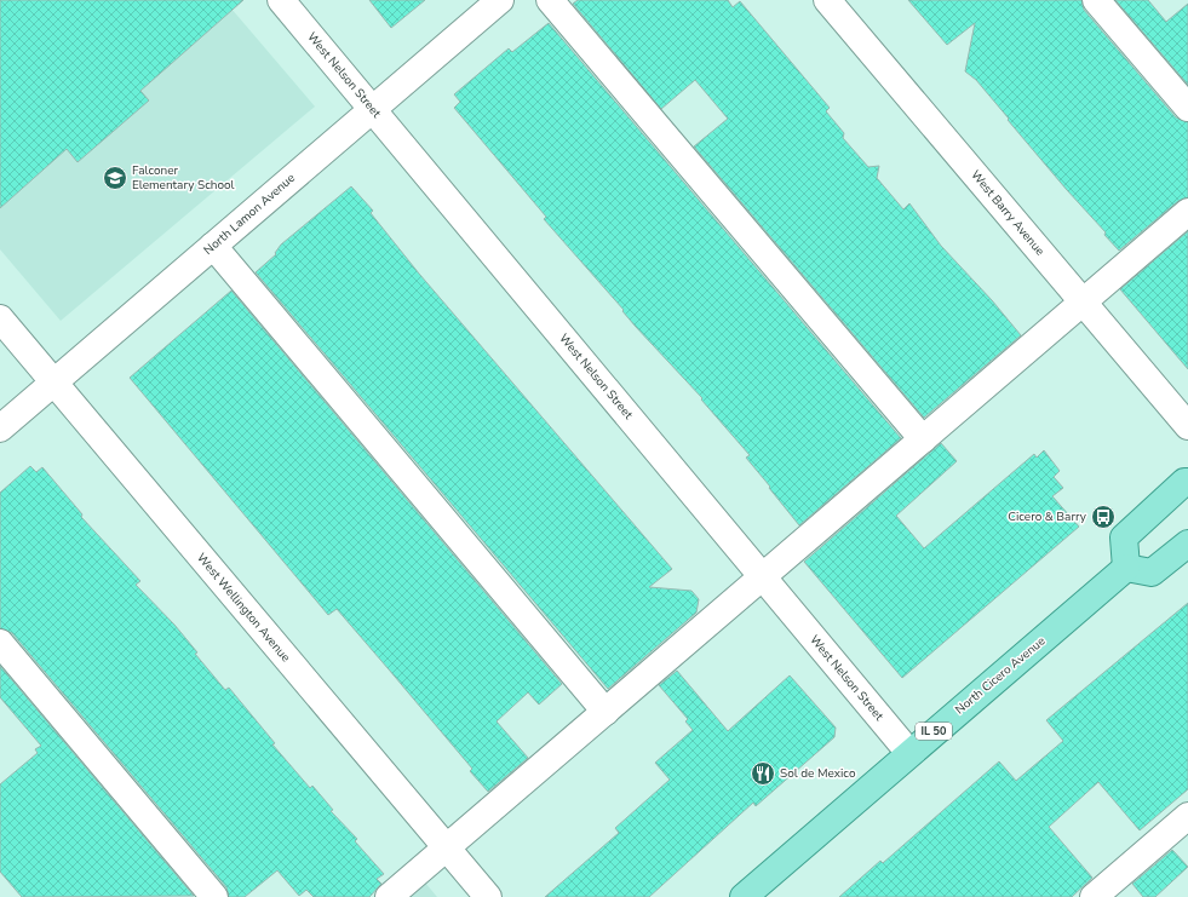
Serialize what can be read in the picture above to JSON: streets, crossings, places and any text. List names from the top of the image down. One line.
{"streets":{"main road":["North Cicero Avenue","IL 50"],"street":["West Nelson Street","West Barry Avenue","North Lamon Avenue","West Wellington Avenue"]},"crossings":[["West Nelson Street","North Lamon Avenue"],["West Nelson Street","North Cicero Avenue"],["North Lamon Avenue","West Wellington Avenue"]],"places":{"school or university":["Falconer Elementary School"],"bus stop":["Cicero & Barry"],"restaurant":["Sol de Mexico"]}}
